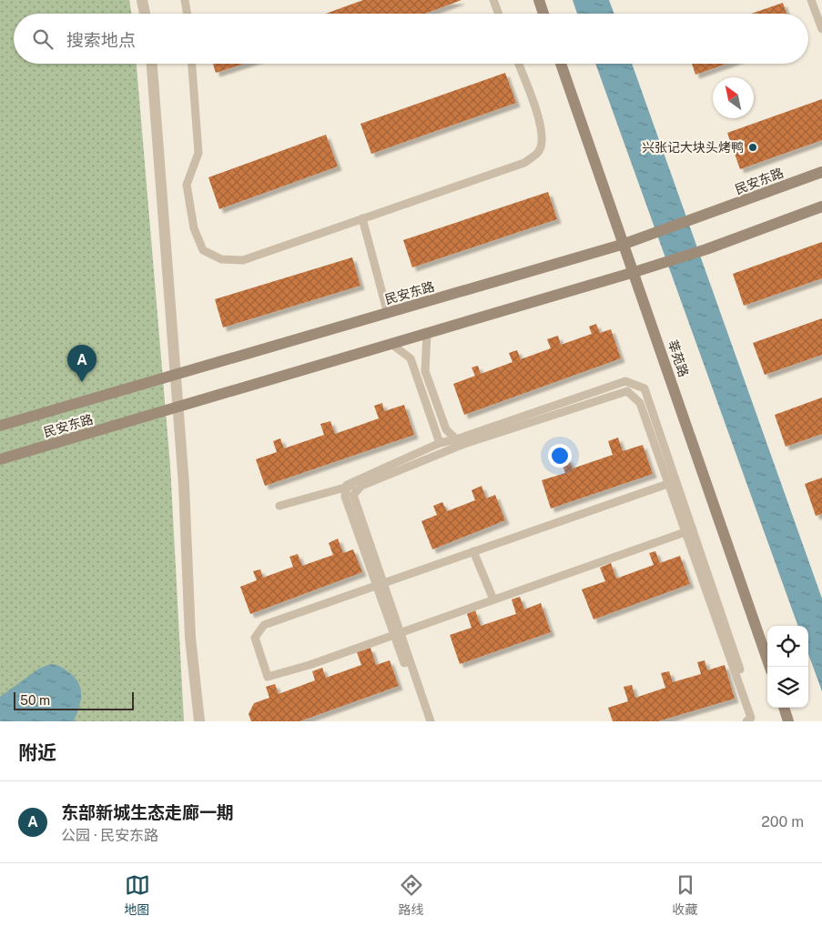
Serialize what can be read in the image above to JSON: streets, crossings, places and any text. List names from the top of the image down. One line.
{"streets":{"main road":["民安东路","莘苑路"]},"crossings":[["民安东路","莘苑路"]],"places":["兴张记大块头烤鸭"],"scale_bar":"50 m","north":"top left","page":{"search":"搜索地点","pins":"A","scale":"50 m","heading":"附近","list":[{"mark":"A","name":"东部新城生态走廊一期","note":"公园 · 民安东路","value":"200 m"}],"nav":["地图","路线","收藏"]}}
